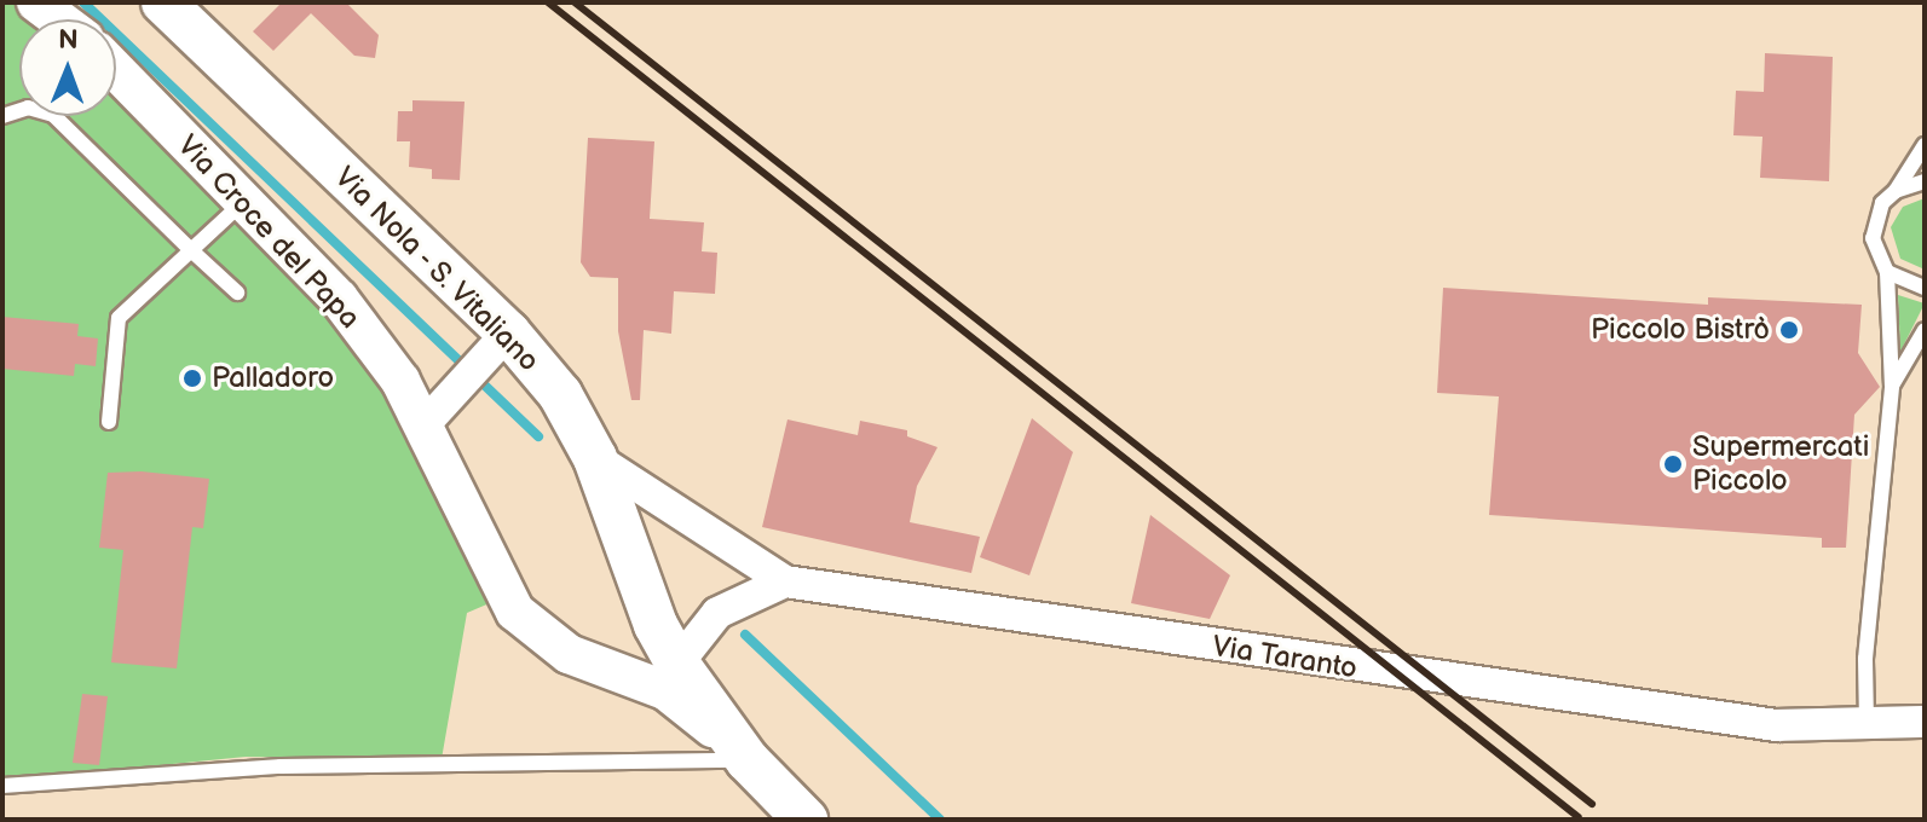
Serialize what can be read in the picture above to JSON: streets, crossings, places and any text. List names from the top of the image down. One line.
{"streets":{"main road":["Via Nola - S. Vitaliano"],"street":["Via Croce del Papa","Via Taranto"]},"crossings":[["Via Croce del Papa","Via Nola - S. Vitaliano"]],"places":["Piccolo Bistrò","Palladoro","Supermercati Piccolo"],"north":"top"}
